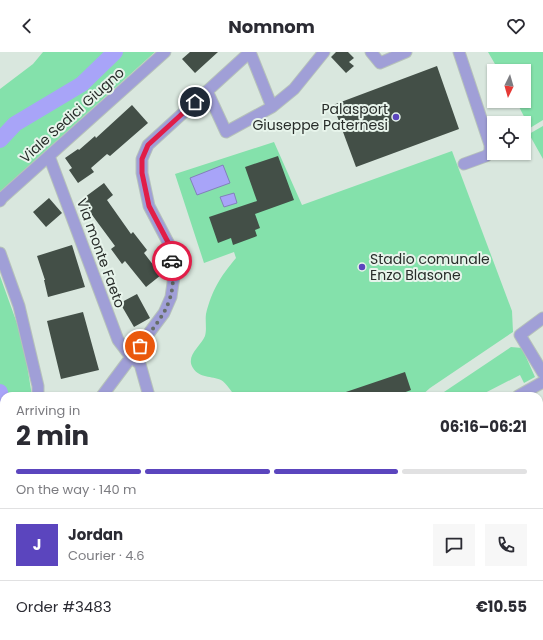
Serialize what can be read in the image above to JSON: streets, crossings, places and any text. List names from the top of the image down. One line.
{"streets":{"street":["Viale Sedici Giugno","Via monte Faeto"]},"crossings":[["Viale Sedici Giugno","Via monte Faeto"]],"places":["Palasport Giuseppe Paternesi","Stadio comunale Enzo Blasone"],"north":"bottom","page":{"header":"Nomnom","heading":["2 min","Arriving in","06:16–06:21"],"panel":["Jordan","Courier · 4.6","Order #3483","€10.55"],"bar":"On the way · 140 m","round":"J"}}
